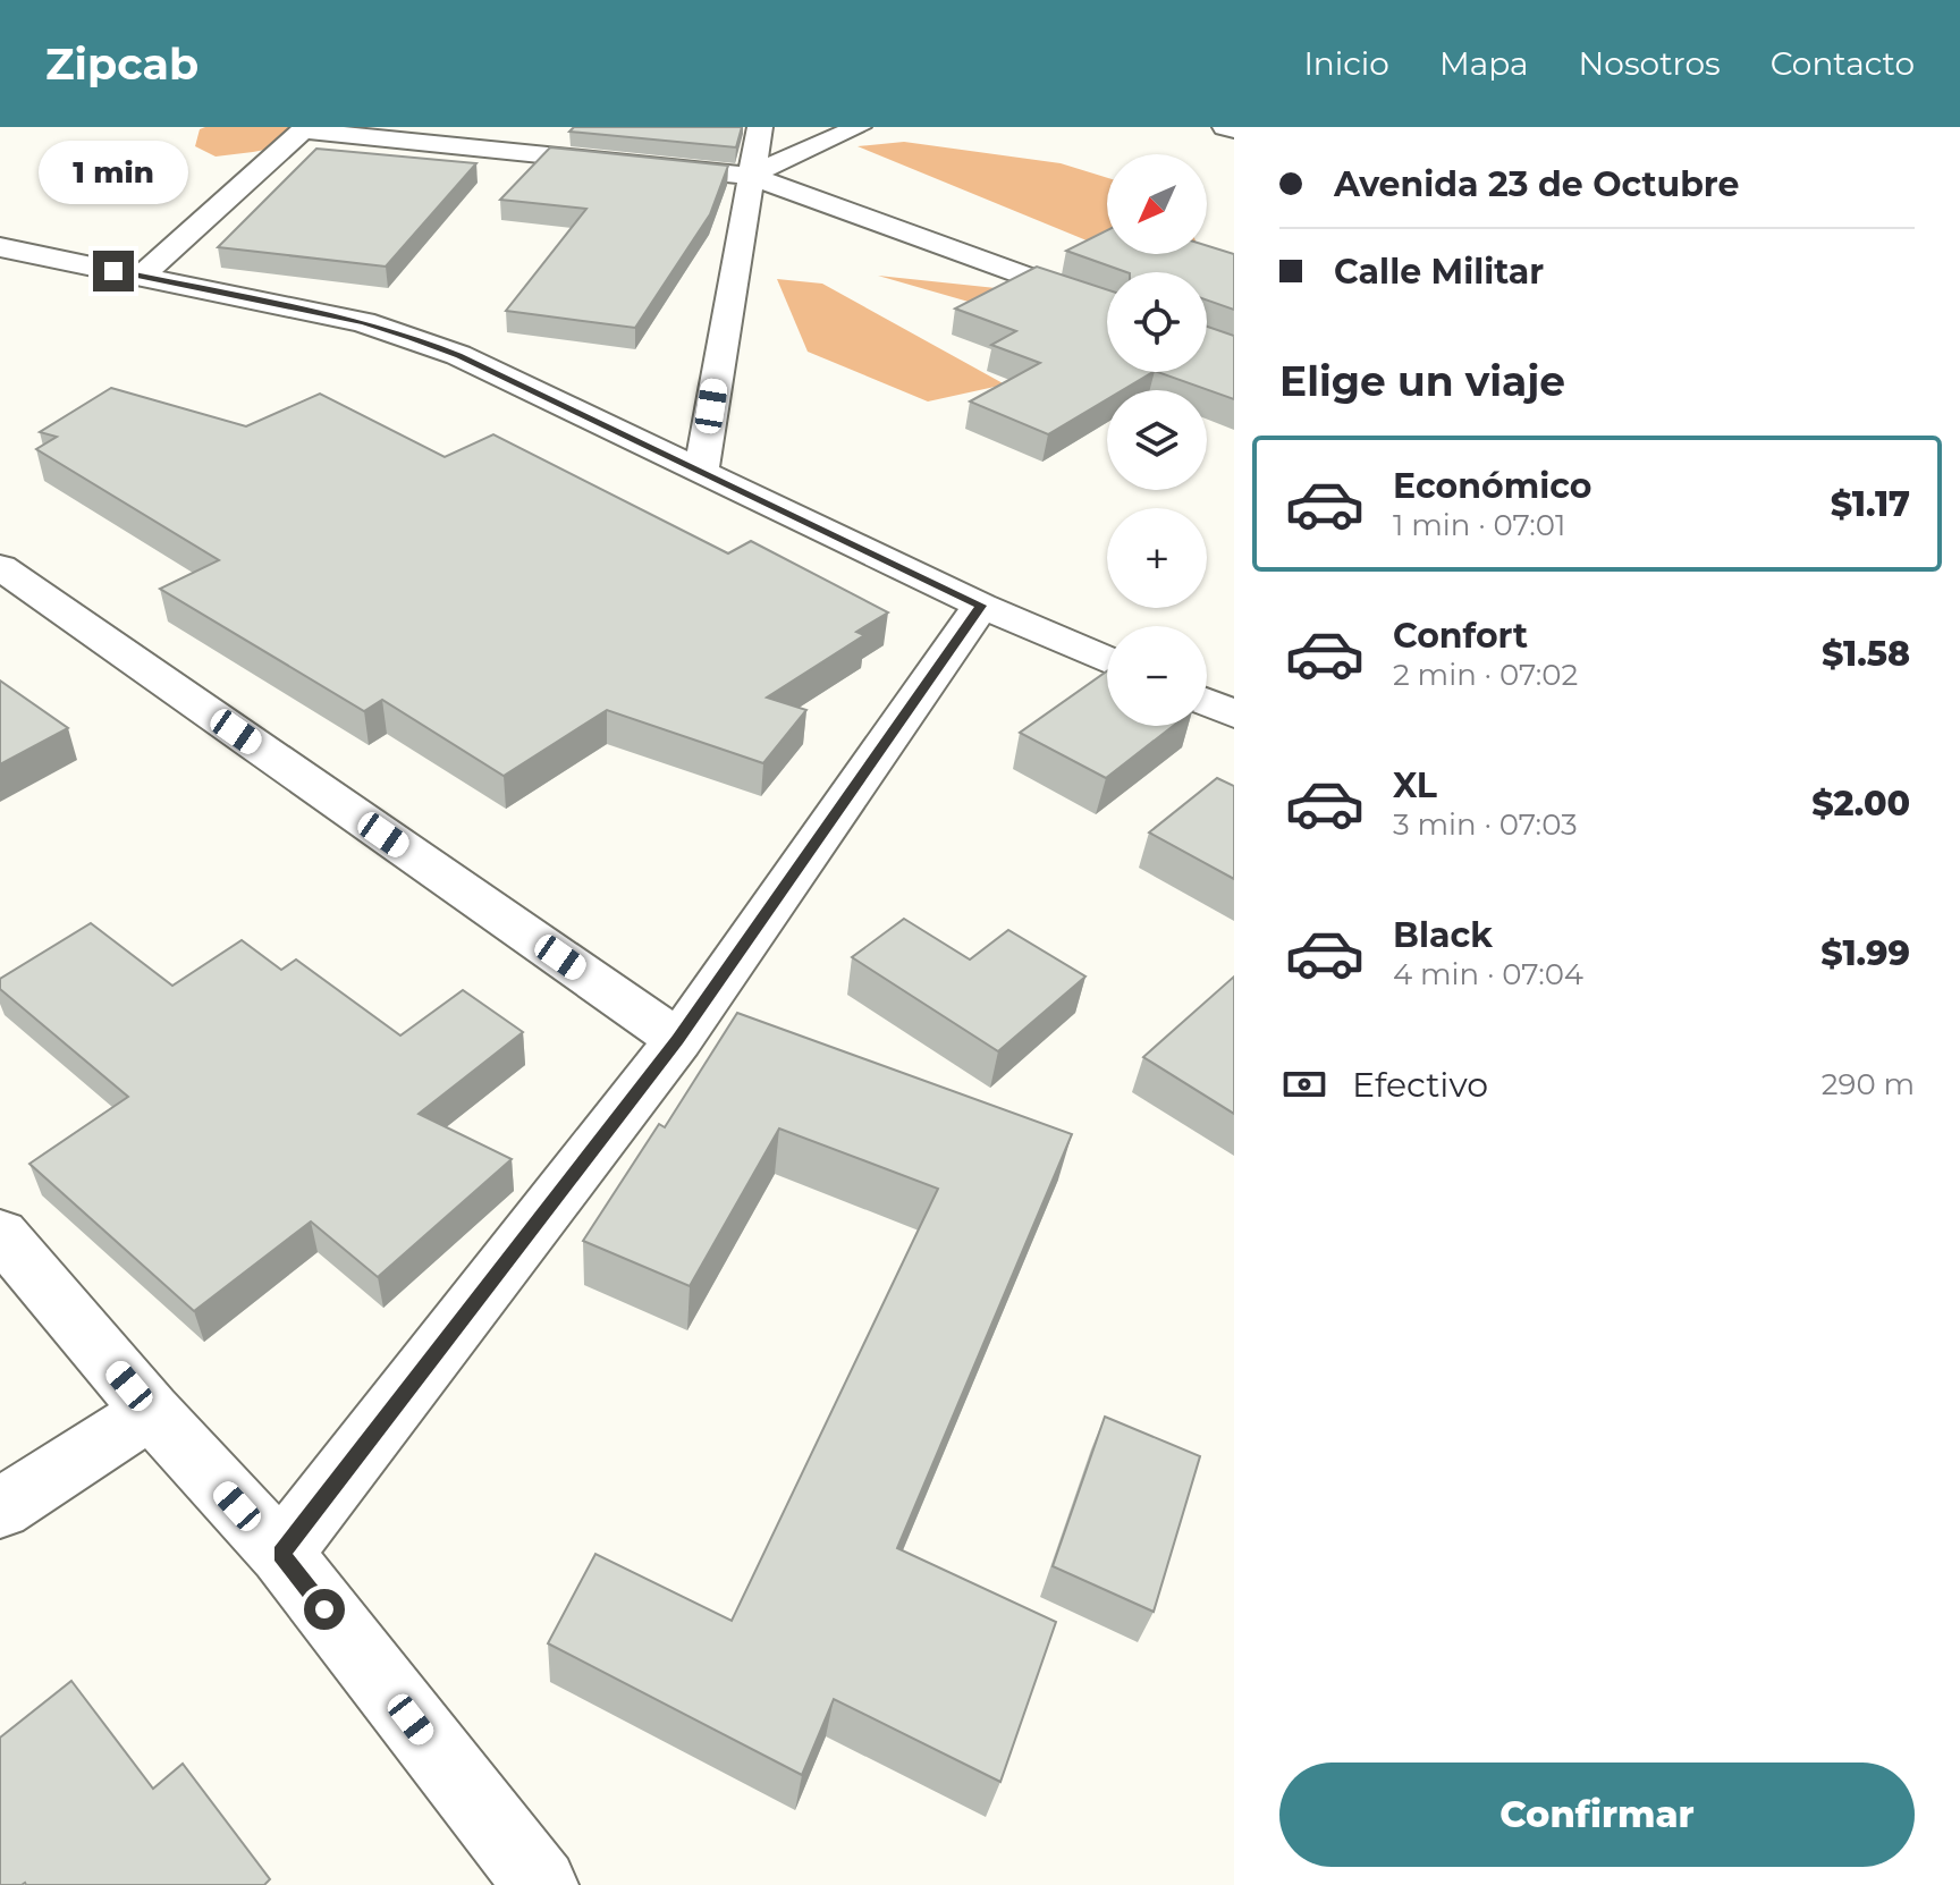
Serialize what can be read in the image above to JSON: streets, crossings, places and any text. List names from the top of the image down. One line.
{"north":"bottom left","page":{"header":"Zipcab","nav":["Inicio","Mapa","Nosotros","Contacto"],"banner":["Avenida 23 de Octubre","Calle Militar"],"bubble":"1 min","map_buttons":["+","−"],"heading":"Elige un viaje","list":[{"name":"Económico","note":"1 min · 07:01","value":"$1.17"},{"name":"Confort","note":"2 min · 07:02","value":"$1.58"},{"name":"XL","note":"3 min · 07:03","value":"$2.00"},{"name":"Black","note":"4 min · 07:04","value":"$1.99"}],"pay":["Efectivo","290 m"],"buttons":"Confirmar"}}
